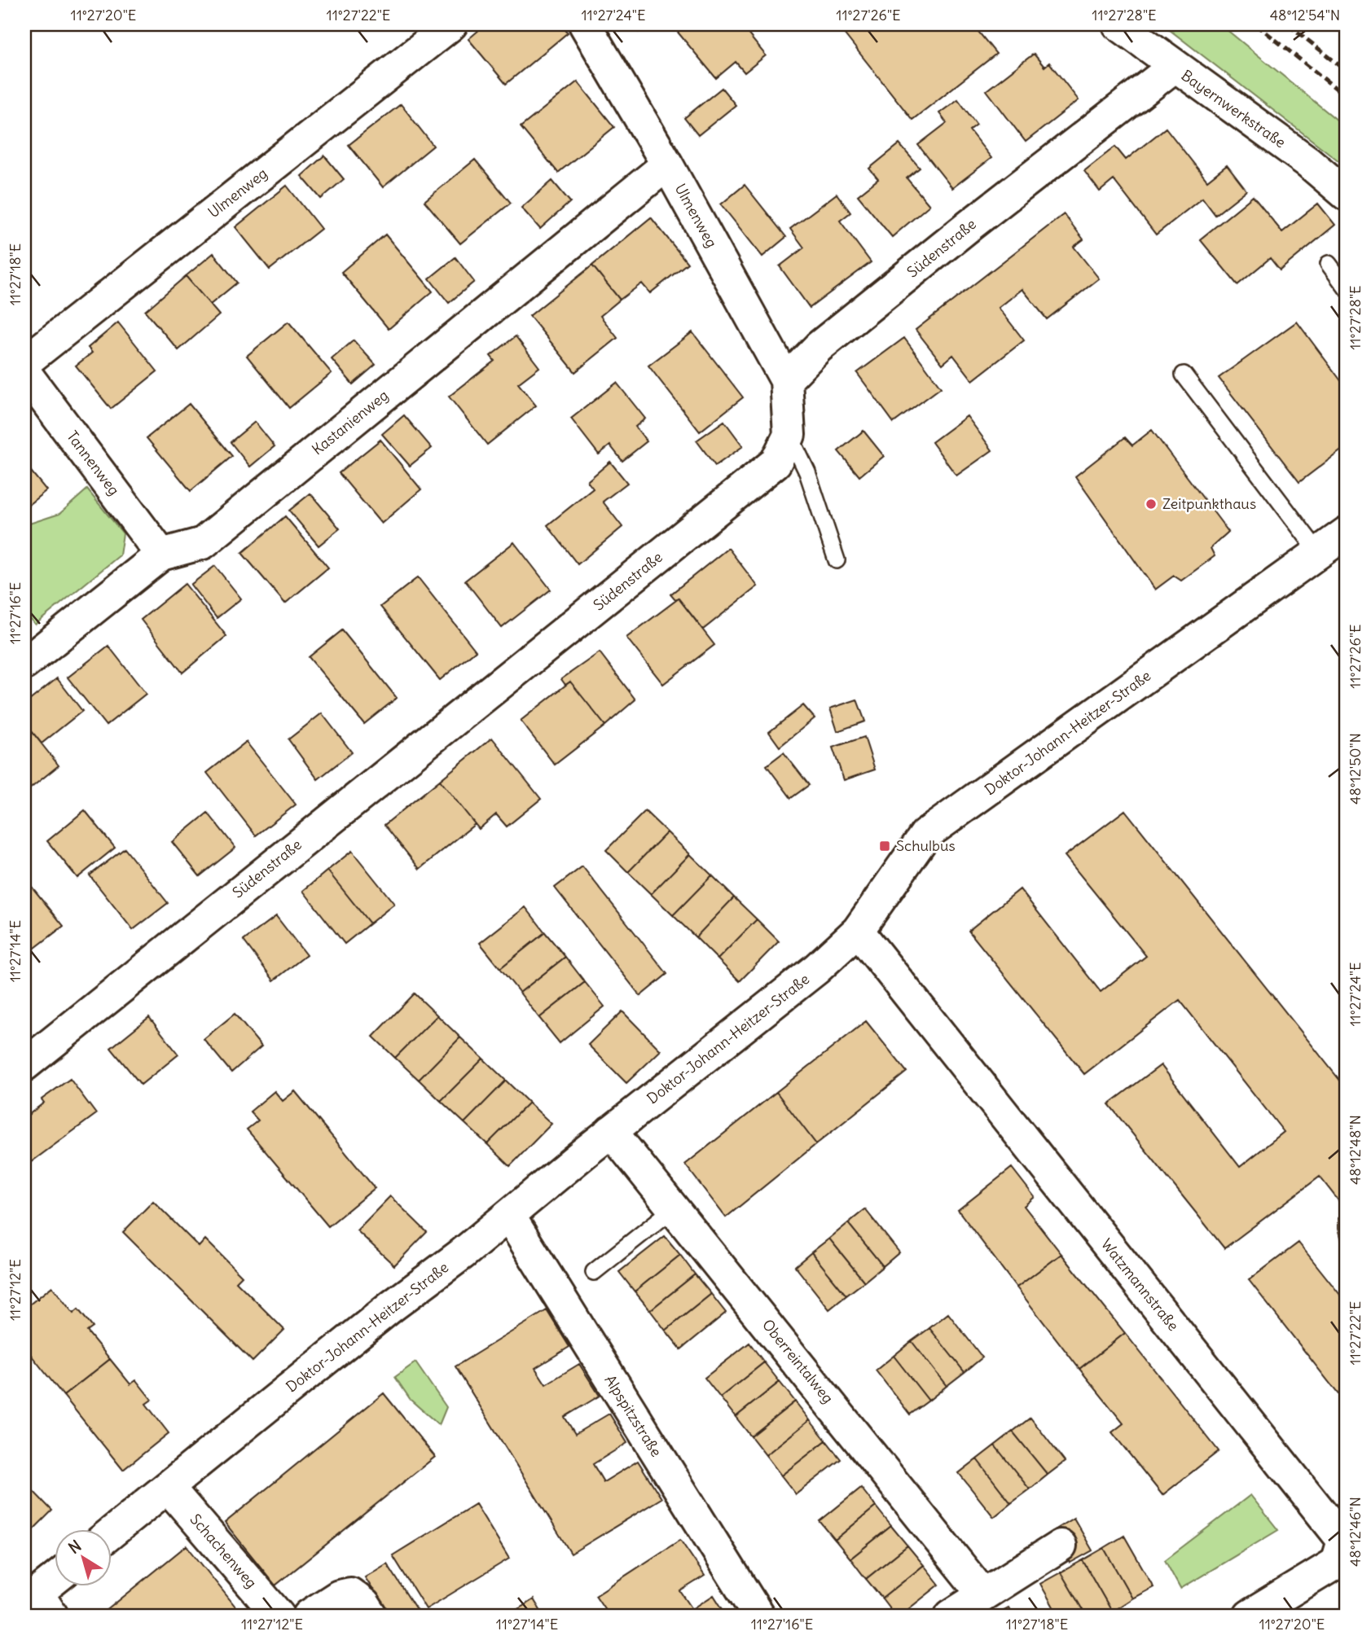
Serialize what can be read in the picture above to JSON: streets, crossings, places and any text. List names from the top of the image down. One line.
{"streets":{"street":["Bayernwerkstraße","Ulmenweg","Südenstraße","Kastanienweg","Tannenweg","Doktor-Johann-Heitzer-Straße","Watzmannstraße","Oberreintalweg","Alpspitzstraße","Schachenweg"]},"crossings":[["Bayernwerkstraße","Südenstraße"],["Ulmenweg","Südenstraße"],["Ulmenweg","Kastanienweg"],["Kastanienweg","Tannenweg"],["Doktor-Johann-Heitzer-Straße","Watzmannstraße"],["Doktor-Johann-Heitzer-Straße","Oberreintalweg"],["Doktor-Johann-Heitzer-Straße","Alpspitzstraße"],["Doktor-Johann-Heitzer-Straße","Schachenweg"]],"places":{"other":["Zeitpunkthaus"],"transit":["Schulbus"]},"north":"top left","coordinates":["11°27'20\"E","11°27'22\"E","11°27'24\"E","11°27'26\"E","11°27'28\"E","48°12'54\"N","11°27'18\"E","11°27'16\"E","48°12'50\"N","11°27'14\"E","48°12'48\"N","11°27'12\"E","48°12'46\"N"]}
